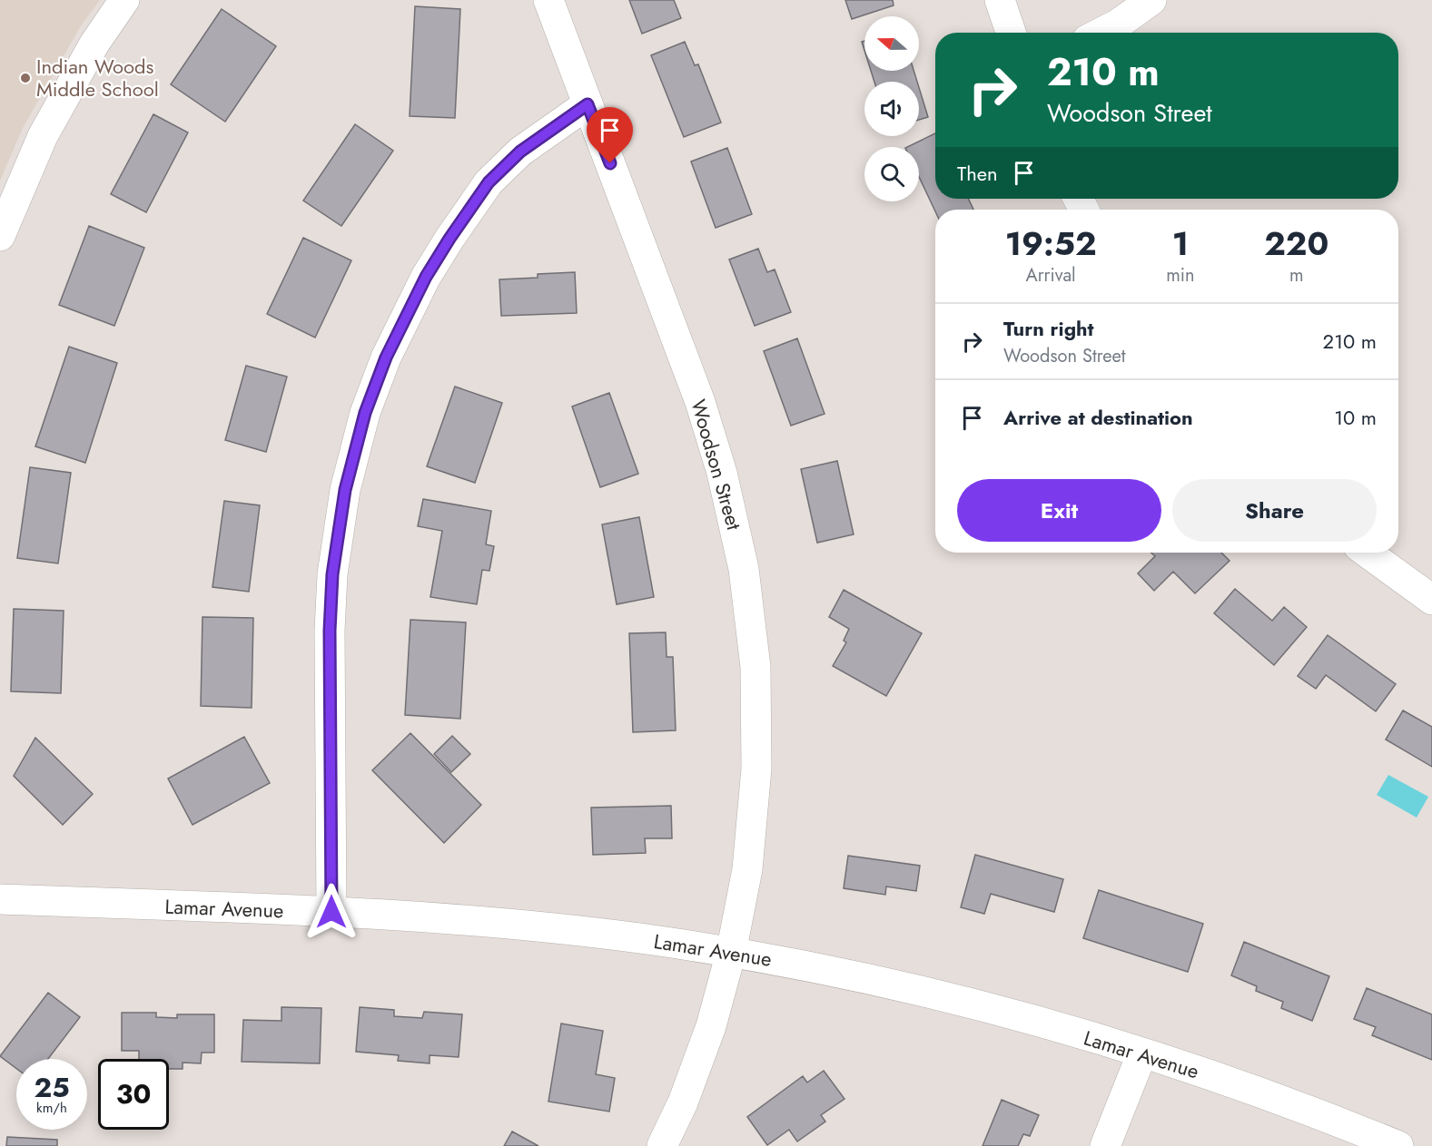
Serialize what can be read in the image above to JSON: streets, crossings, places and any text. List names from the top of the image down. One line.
{"streets":{"street":["Woodson Street","Lamar Avenue"]},"crossings":[["Woodson Street","Lamar Avenue"]],"places":["Indian Woods Middle School"],"north":"left","page":{"turn":["210 m","Woodson Street"],"then":"Then","eta":["19:52","Arrival","1","min","220","m"],"list":[{"name":"Turn right","note":"Woodson Street","value":"210 m"},{"name":"Arrive at destination","value":"10 m"}],"buttons":["Exit","Share"],"speed":"25 km/h","limit":"30"}}
